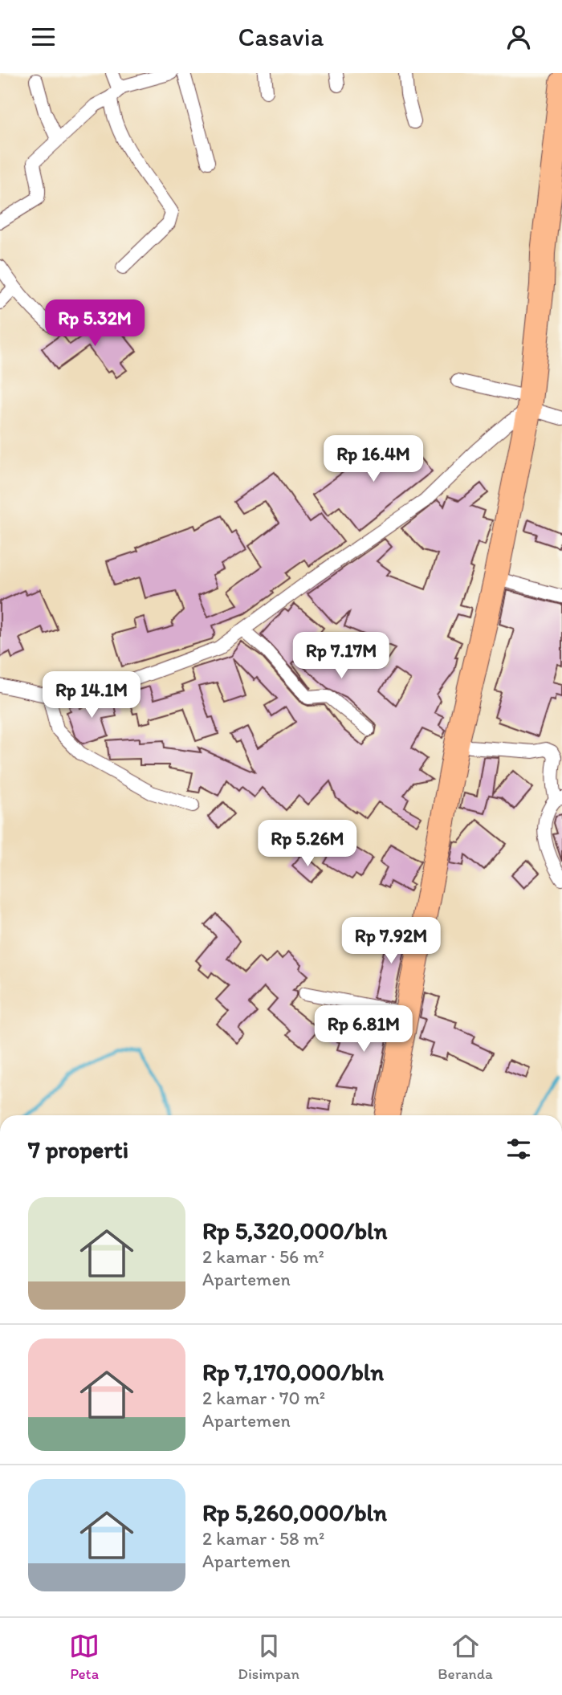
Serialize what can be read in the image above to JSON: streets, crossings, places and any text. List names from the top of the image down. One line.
{"page":{"header":"Casavia","price":["Rp 5.32M","Rp 16.4M","Rp 7.17M","Rp 14.1M","Rp 5.26M","Rp 7.92M","Rp 6.81M"],"heading":"7 properti","list":[{"name":"Rp 5,320,000/bln","note":"2 kamar · 56 m² · Apartemen"},{"name":"Rp 7,170,000/bln","note":"2 kamar · 70 m² · Apartemen"},{"name":"Rp 5,260,000/bln","note":"2 kamar · 58 m² · Apartemen"}],"tabs":["Peta","Disimpan","Beranda"]}}
